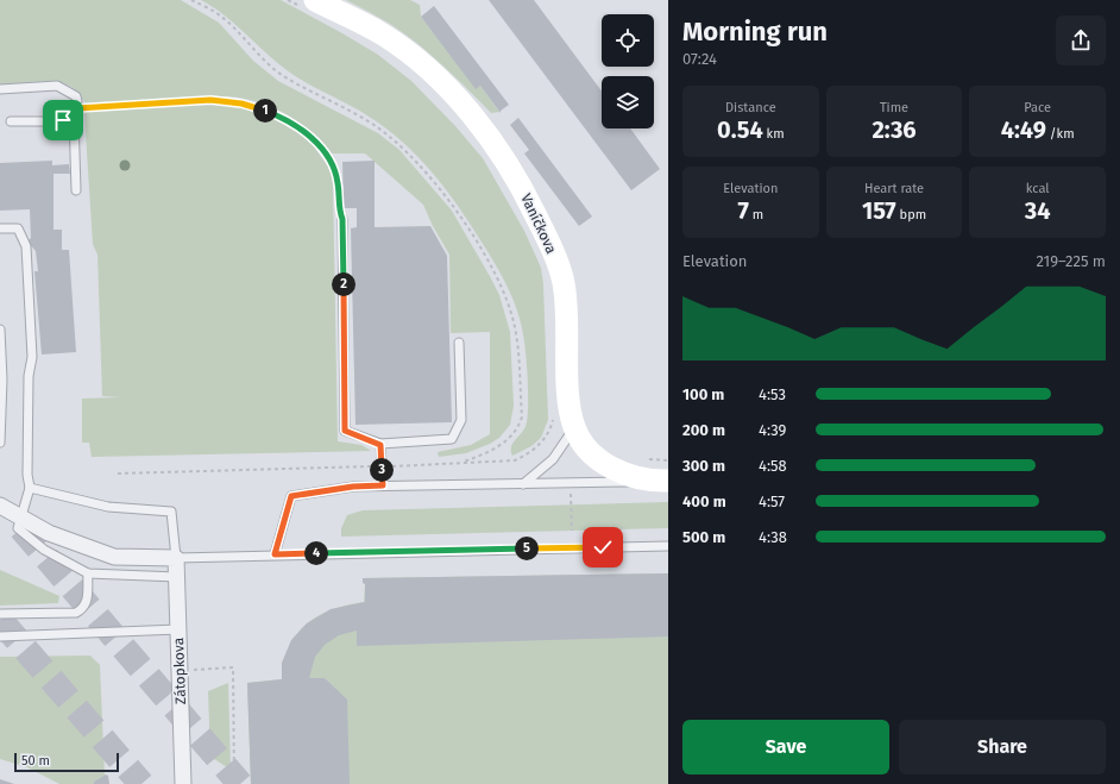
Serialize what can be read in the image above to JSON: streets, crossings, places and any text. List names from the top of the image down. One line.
{"streets":{"main road":["Vaníčkova"],"street":["Zátopkova"]},"scale_bar":"50 m","page":{"heading":["Morning run","07:24"],"stats":[["Distance","0.54 km"],["Time","2:36"],["Pace","4:49 /km"],["Elevation","7 m"],["Heart rate","157 bpm"],["kcal","34"]],"pins":["1","2","3","5","4"],"chart":["Elevation","219–225 m"],"list":[{"name":"100 m","note":"4:53"},{"name":"200 m","note":"4:39"},{"name":"300 m","note":"4:58"},{"name":"400 m","note":"4:57"},{"name":"500 m","note":"4:38"}],"buttons":["Save","Share"],"scale":"50 m"}}
